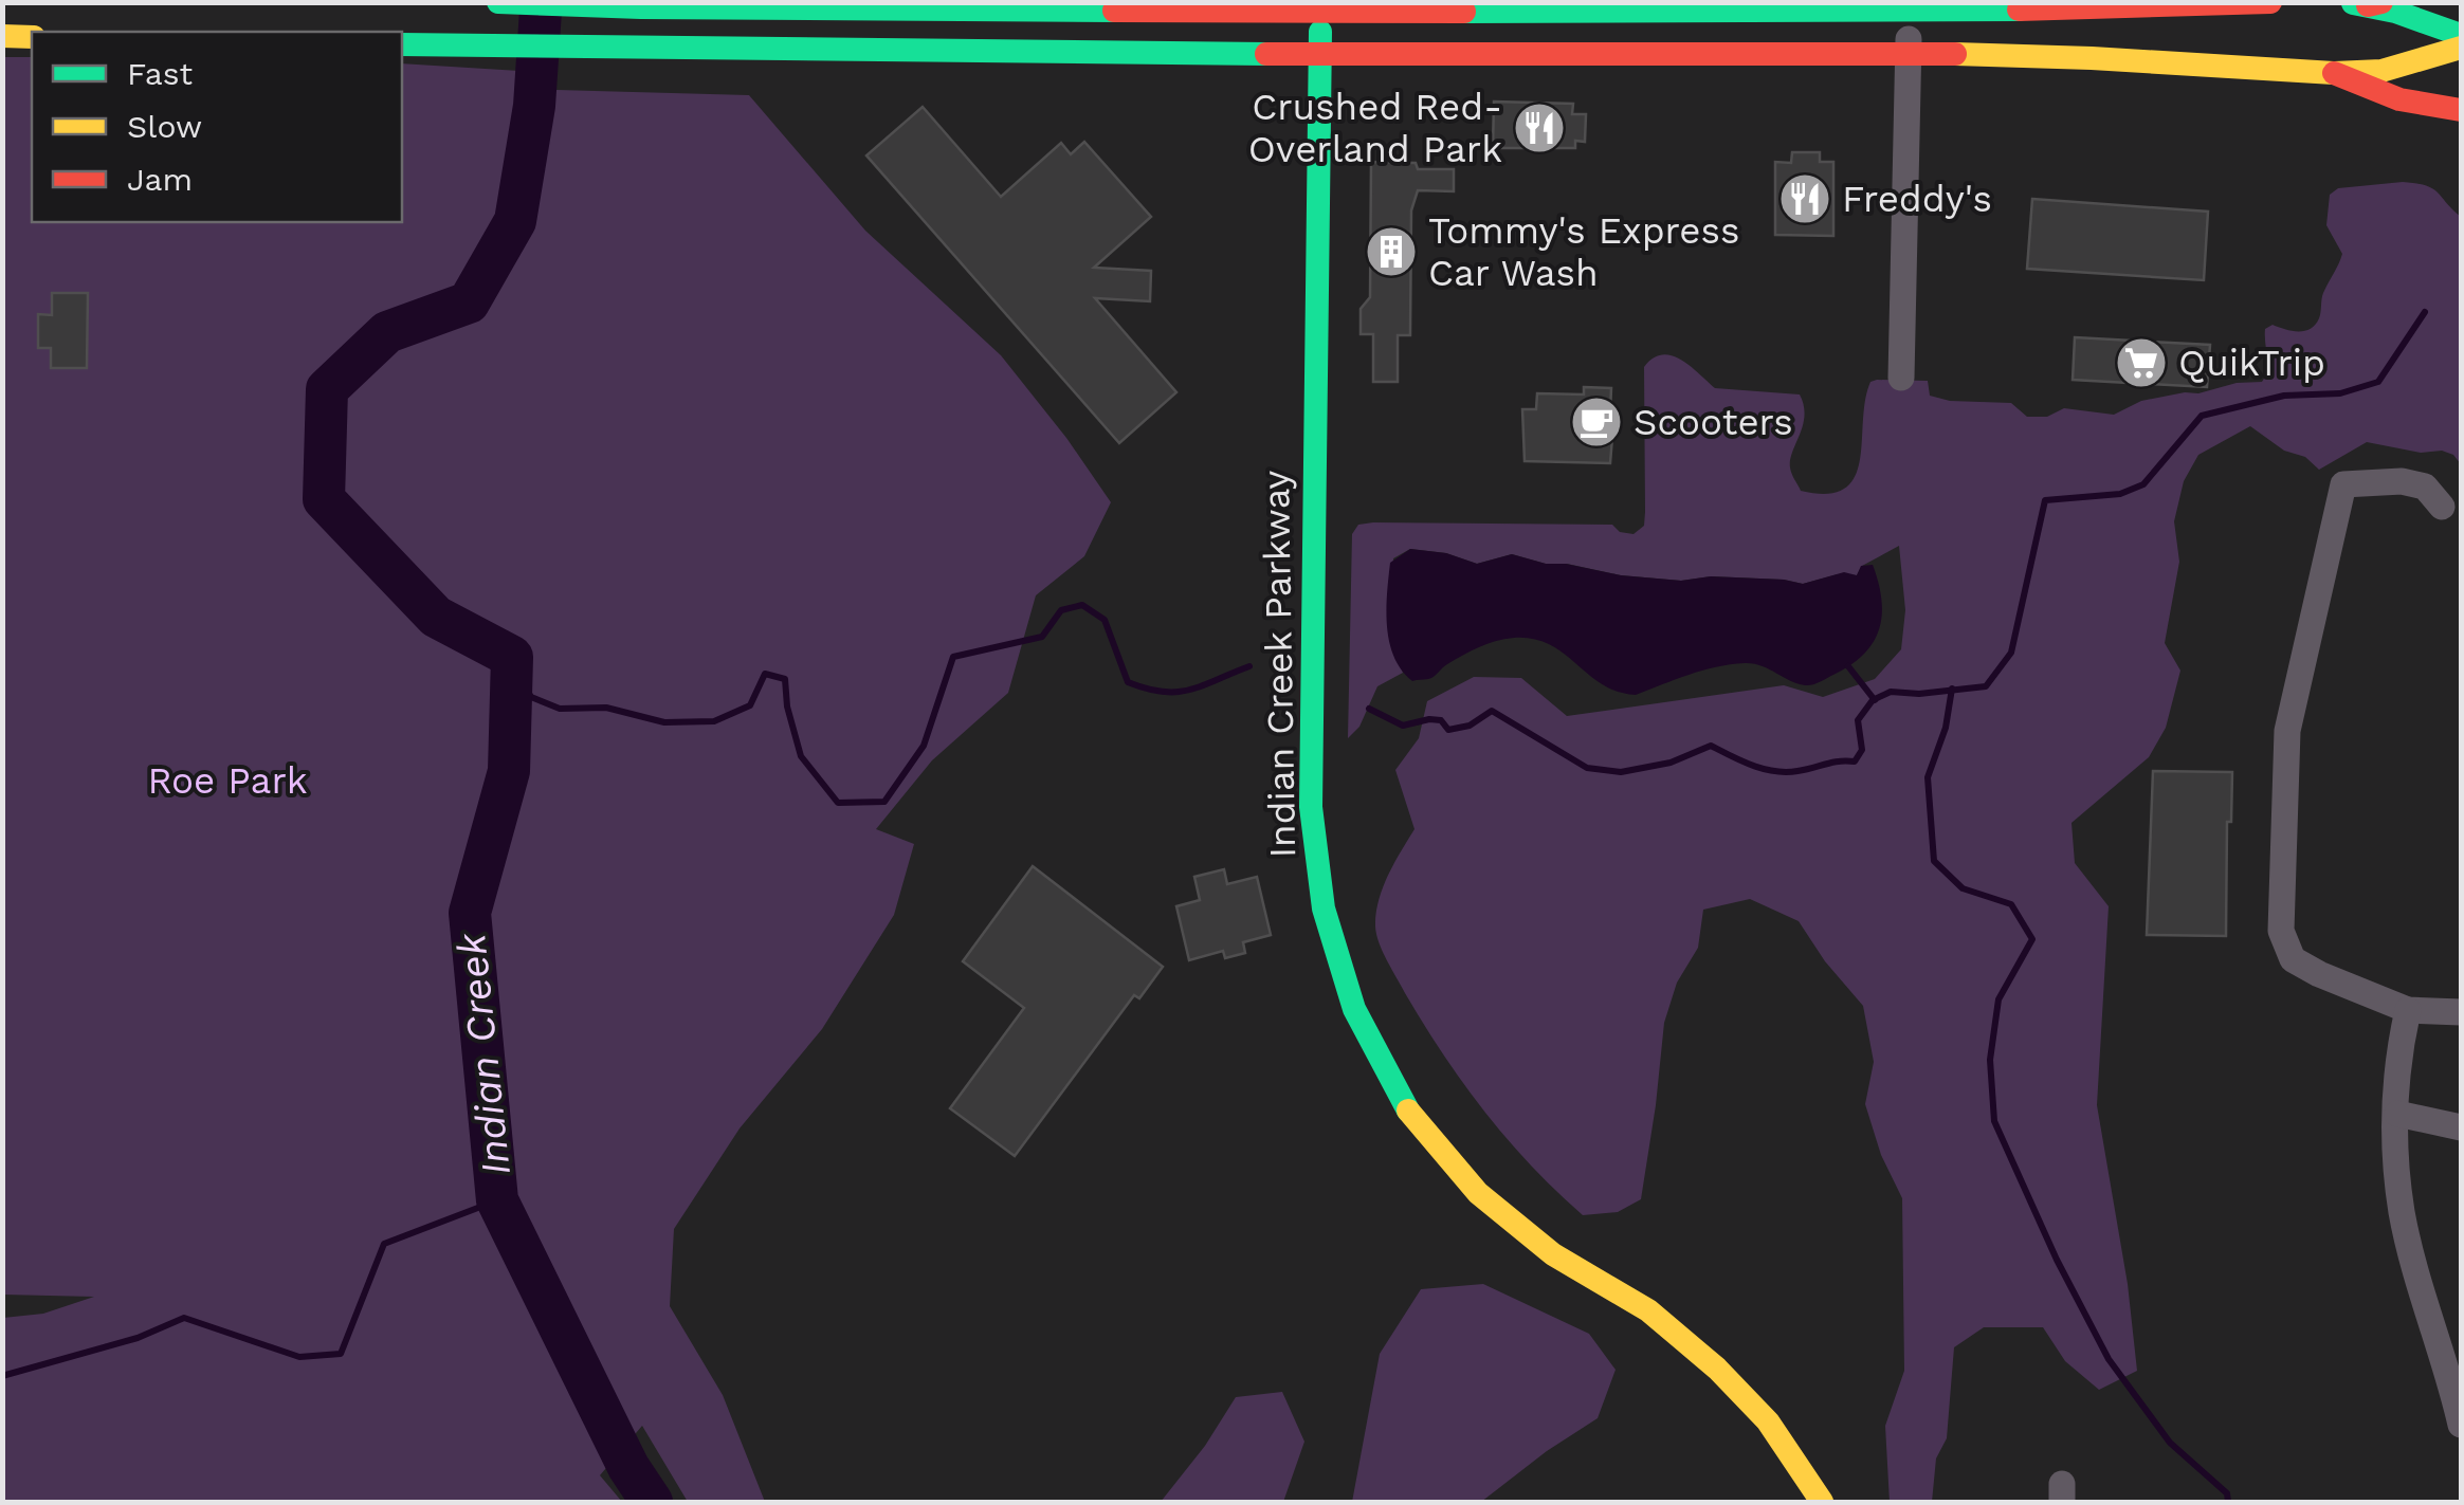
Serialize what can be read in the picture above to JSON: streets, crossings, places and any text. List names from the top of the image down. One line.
{"streets":{"main road":["Indian Creek Parkway"]},"water":["Indian Creek"],"parks":["Roe Park"],"places":{"restaurant":["Crushed Red- Overland Park","Freddy's"],"building":["Tommy's Express Car Wash"],"supermarket":["QuikTrip"],"cafe":["Scooters"]},"legend":["Fast","Slow","Jam"]}
